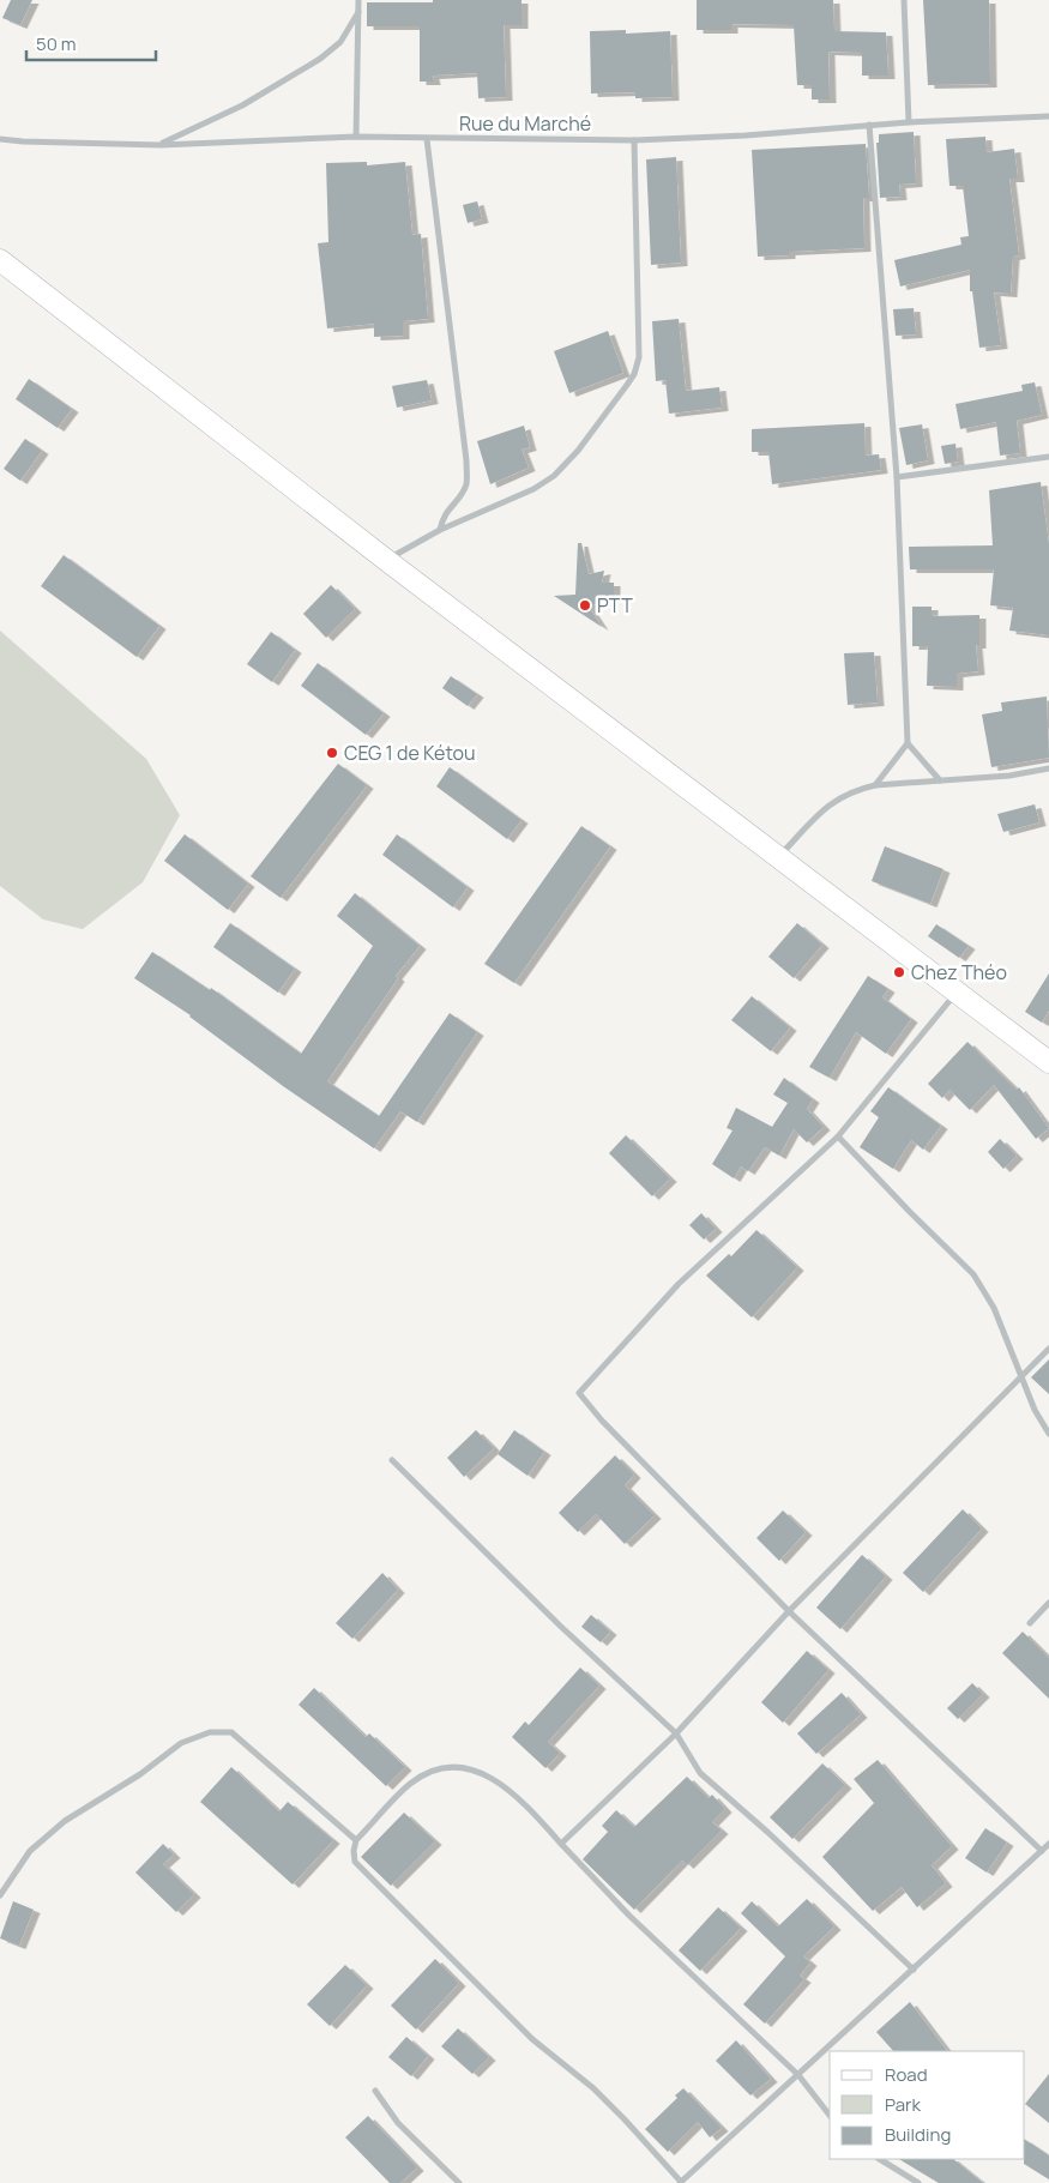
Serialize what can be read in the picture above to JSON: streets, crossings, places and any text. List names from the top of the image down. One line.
{"streets":{"street":["Rue du Marché"]},"places":["PTT","CEG 1 de Kétou","Chez Théo"],"legend":["Road","Park","Building"],"scale_bar":"50 m"}
